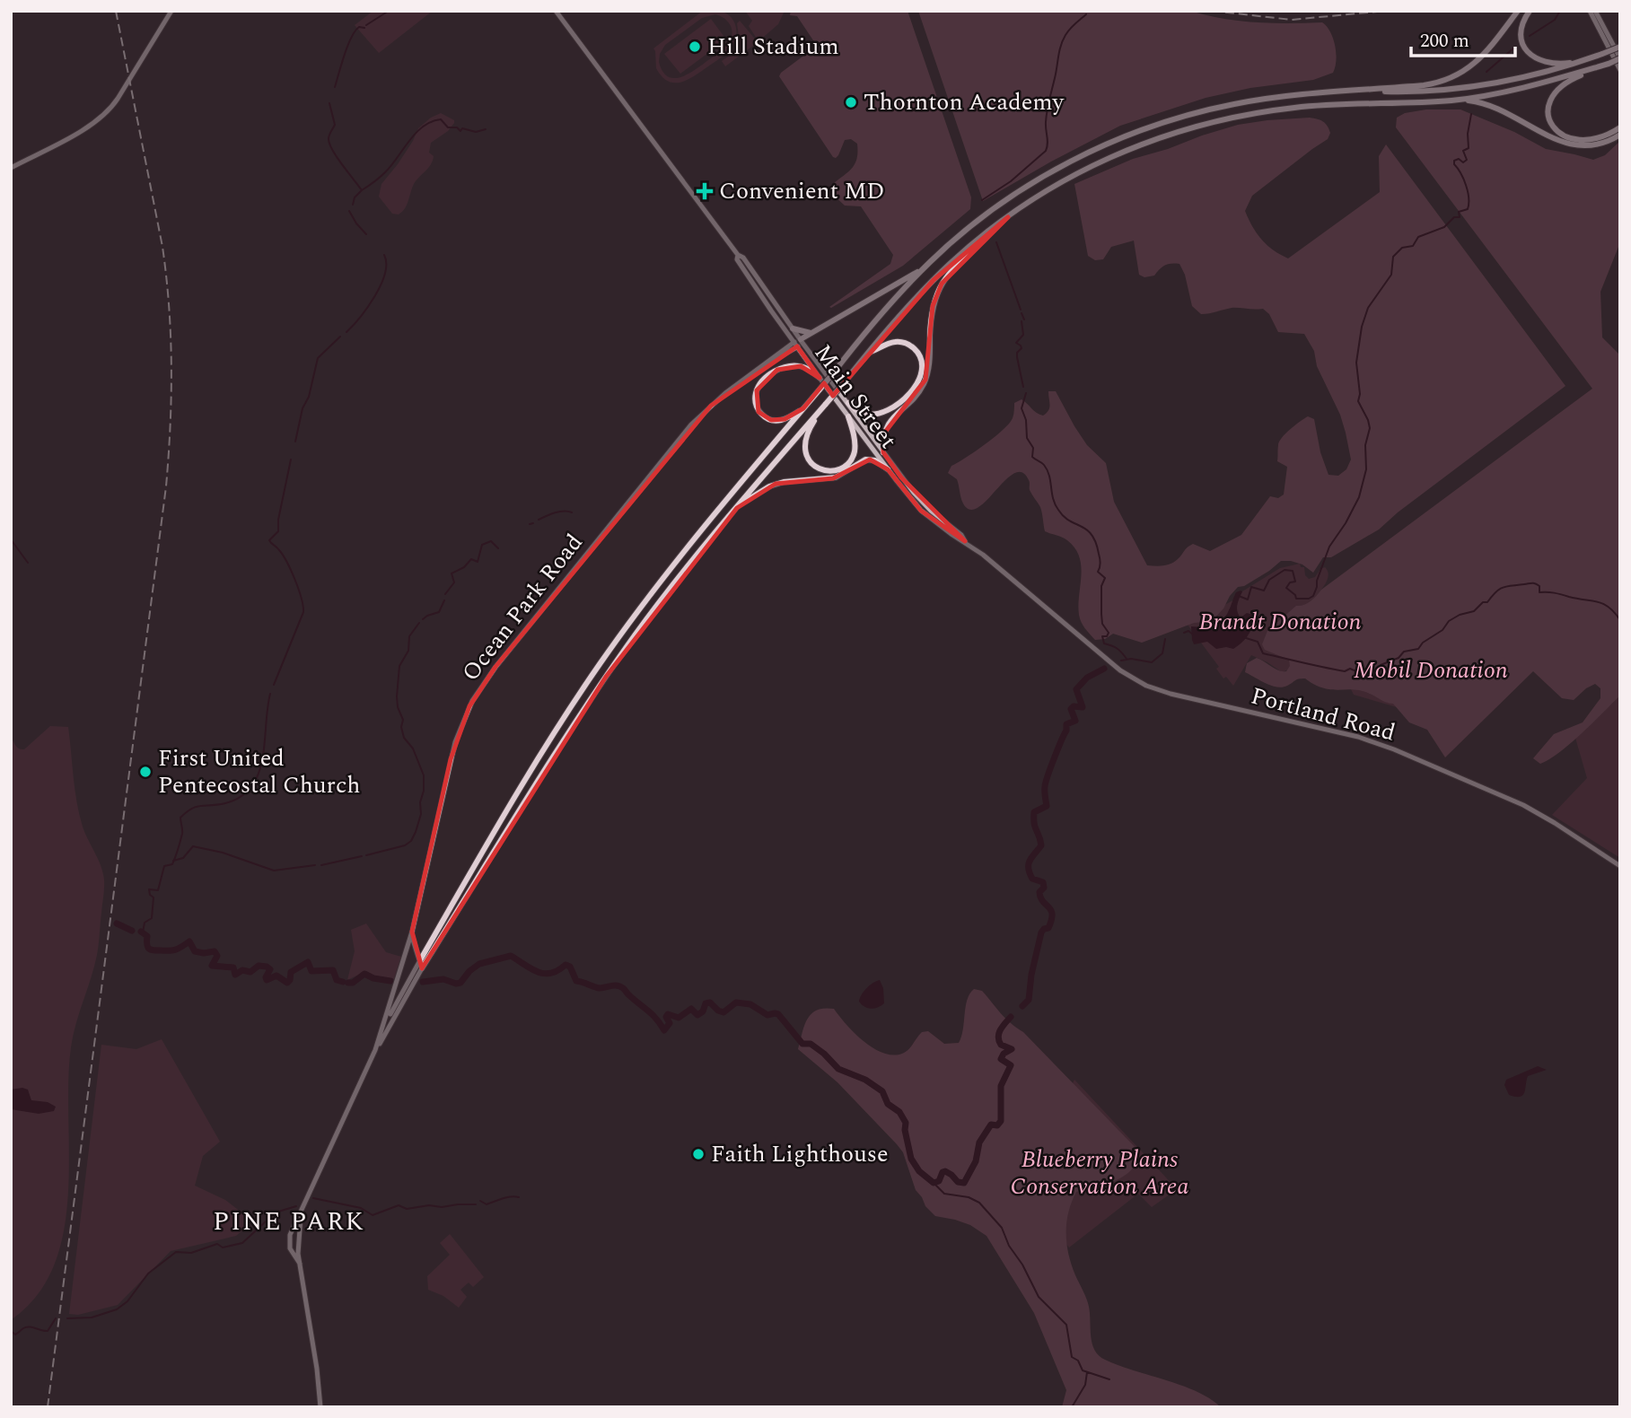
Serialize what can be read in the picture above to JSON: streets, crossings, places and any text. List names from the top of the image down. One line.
{"streets":{"main road":["Main Street","Ocean Park Road","Portland Road"]},"crossings":[["Main Street","Ocean Park Road"],["Main Street","Portland Road"]],"districts":["PINE PARK"],"parks":["Brandt Donation","Mobil Donation","Blueberry Plains Conservation Area"],"places":{"other":["Hill Stadium","Thornton Academy","First United Pentecostal Church","Faith Lighthouse"],"health":["Convenient MD"]},"scale_bar":"200 m"}
